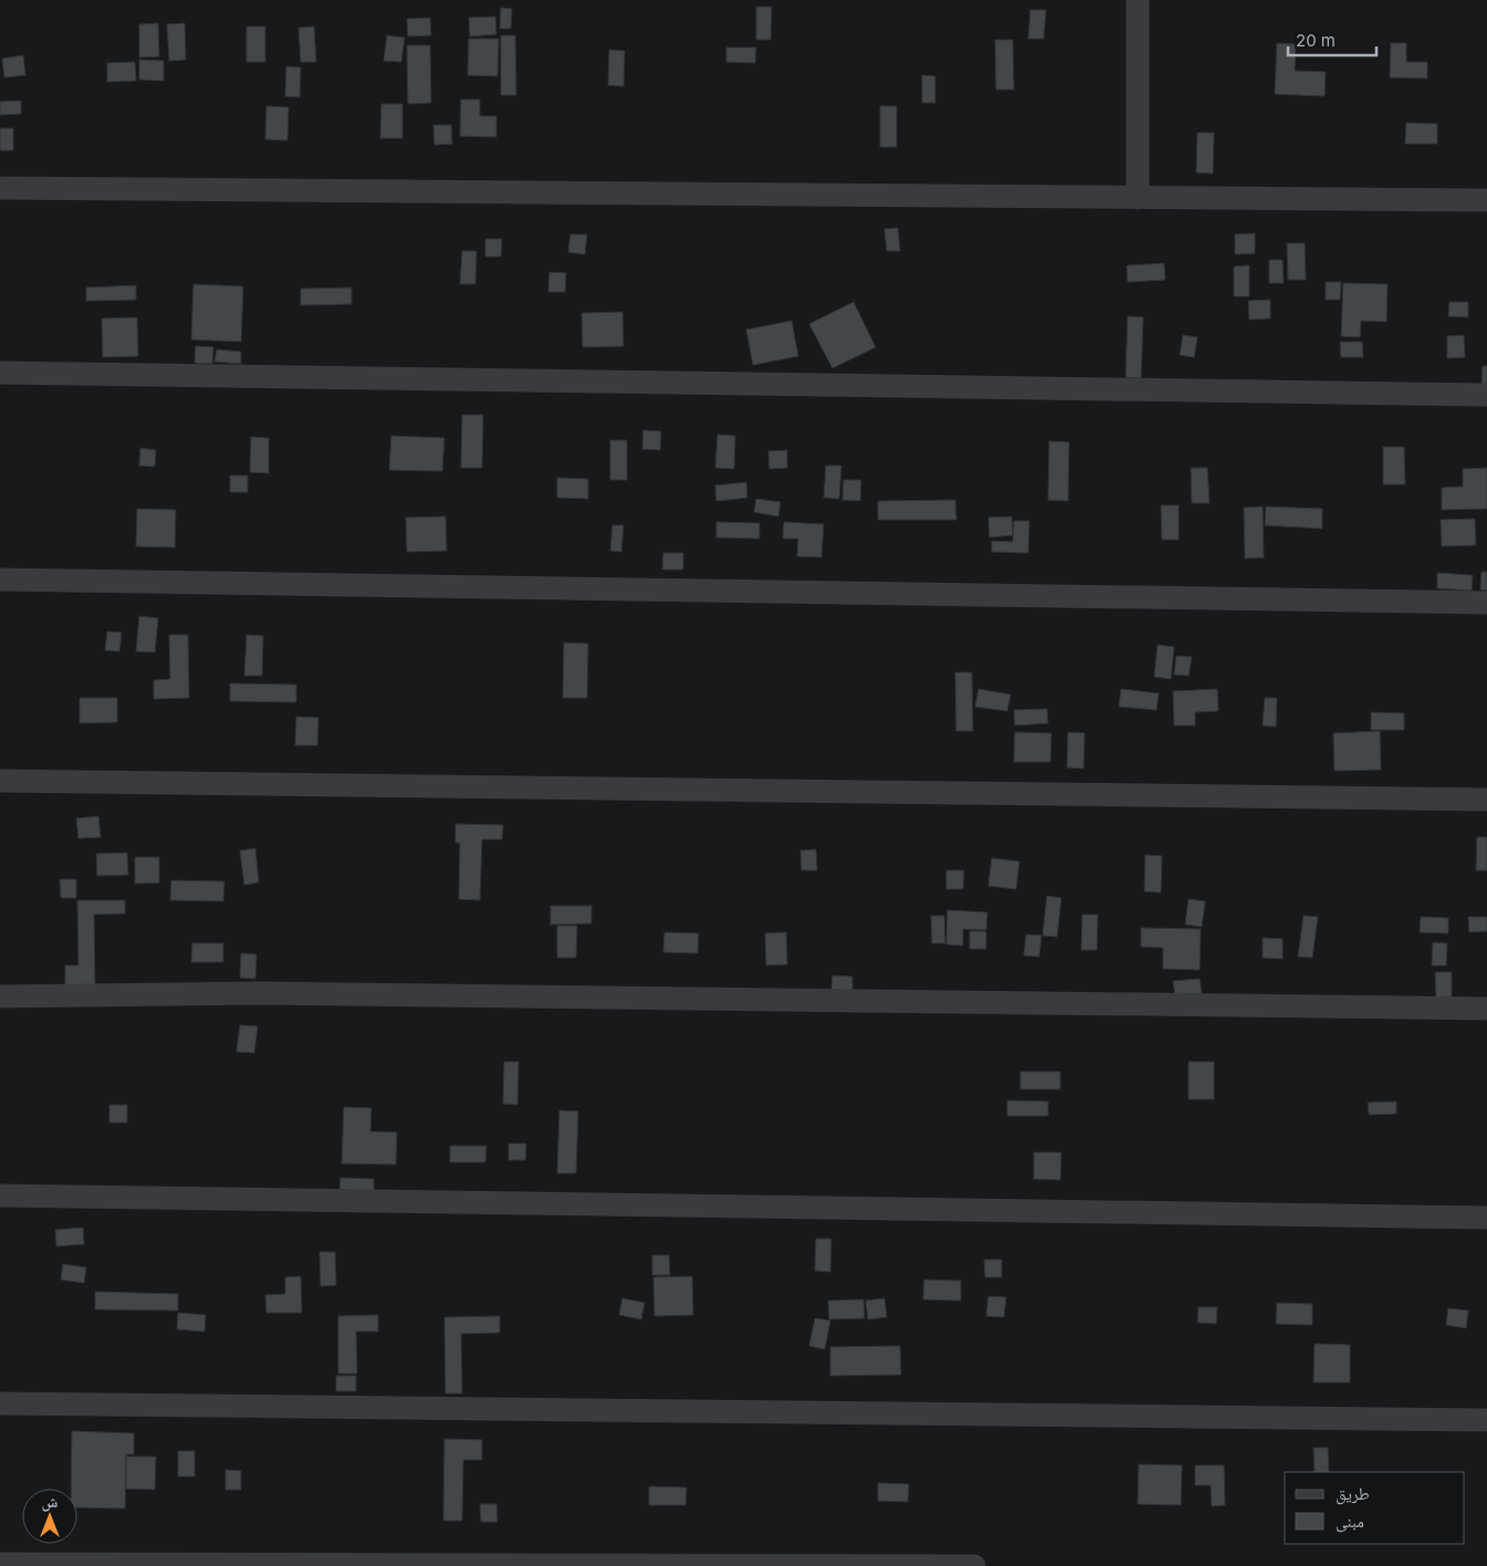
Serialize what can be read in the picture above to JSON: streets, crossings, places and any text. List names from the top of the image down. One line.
{"legend":["طريق","مبنى"],"scale_bar":"20 m","north":"top"}
